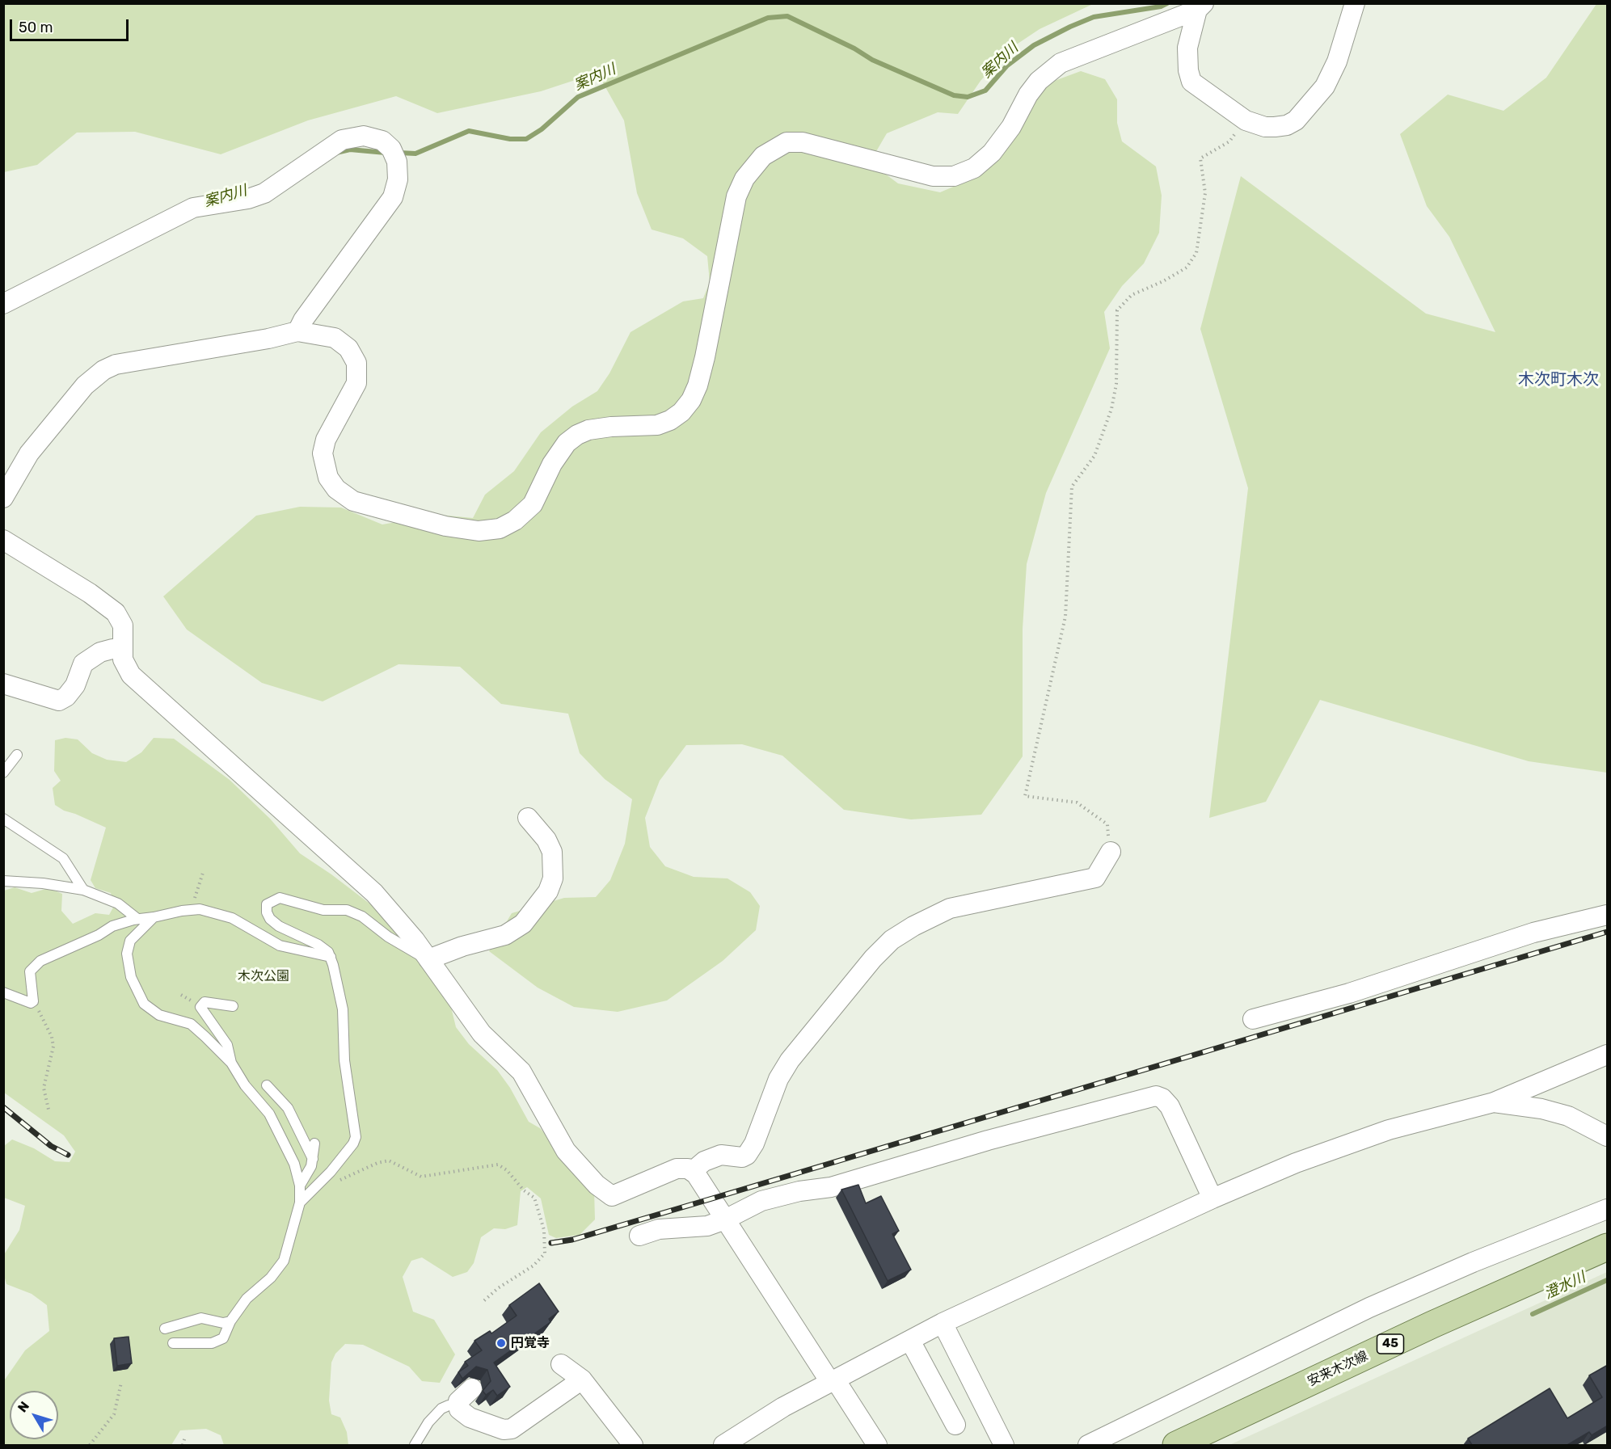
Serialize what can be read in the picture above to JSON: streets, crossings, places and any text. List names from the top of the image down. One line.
{"streets":{"main road":["45","安来木次線"]},"districts":["木次町木次"],"water":["案内川","澄水川"],"parks":["木次公園"],"places":["円覚寺"],"scale_bar":"50 m","north":"top left"}
